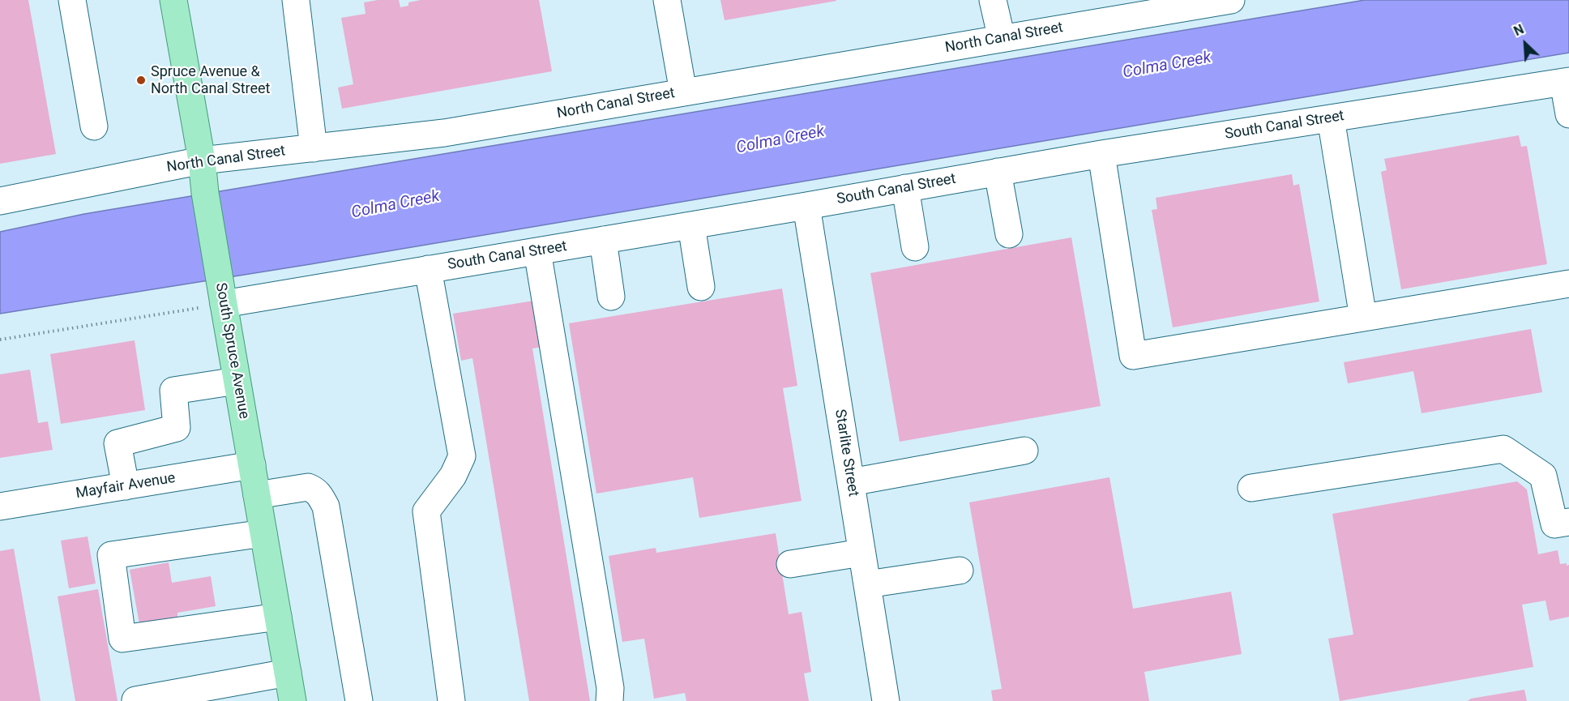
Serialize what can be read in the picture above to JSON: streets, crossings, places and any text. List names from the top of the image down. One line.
{"streets":{"main road":["South Spruce Avenue"],"street":["North Canal Street","South Canal Street","Starlite Street","Mayfair Avenue"]},"crossings":[["North Canal Street","South Spruce Avenue"],["South Canal Street","South Spruce Avenue"],["South Canal Street","Starlite Street"],["South Spruce Avenue","Mayfair Avenue"]],"water":["Colma Creek"],"places":["Spruce Avenue & North Canal Street"],"north":"top left"}
